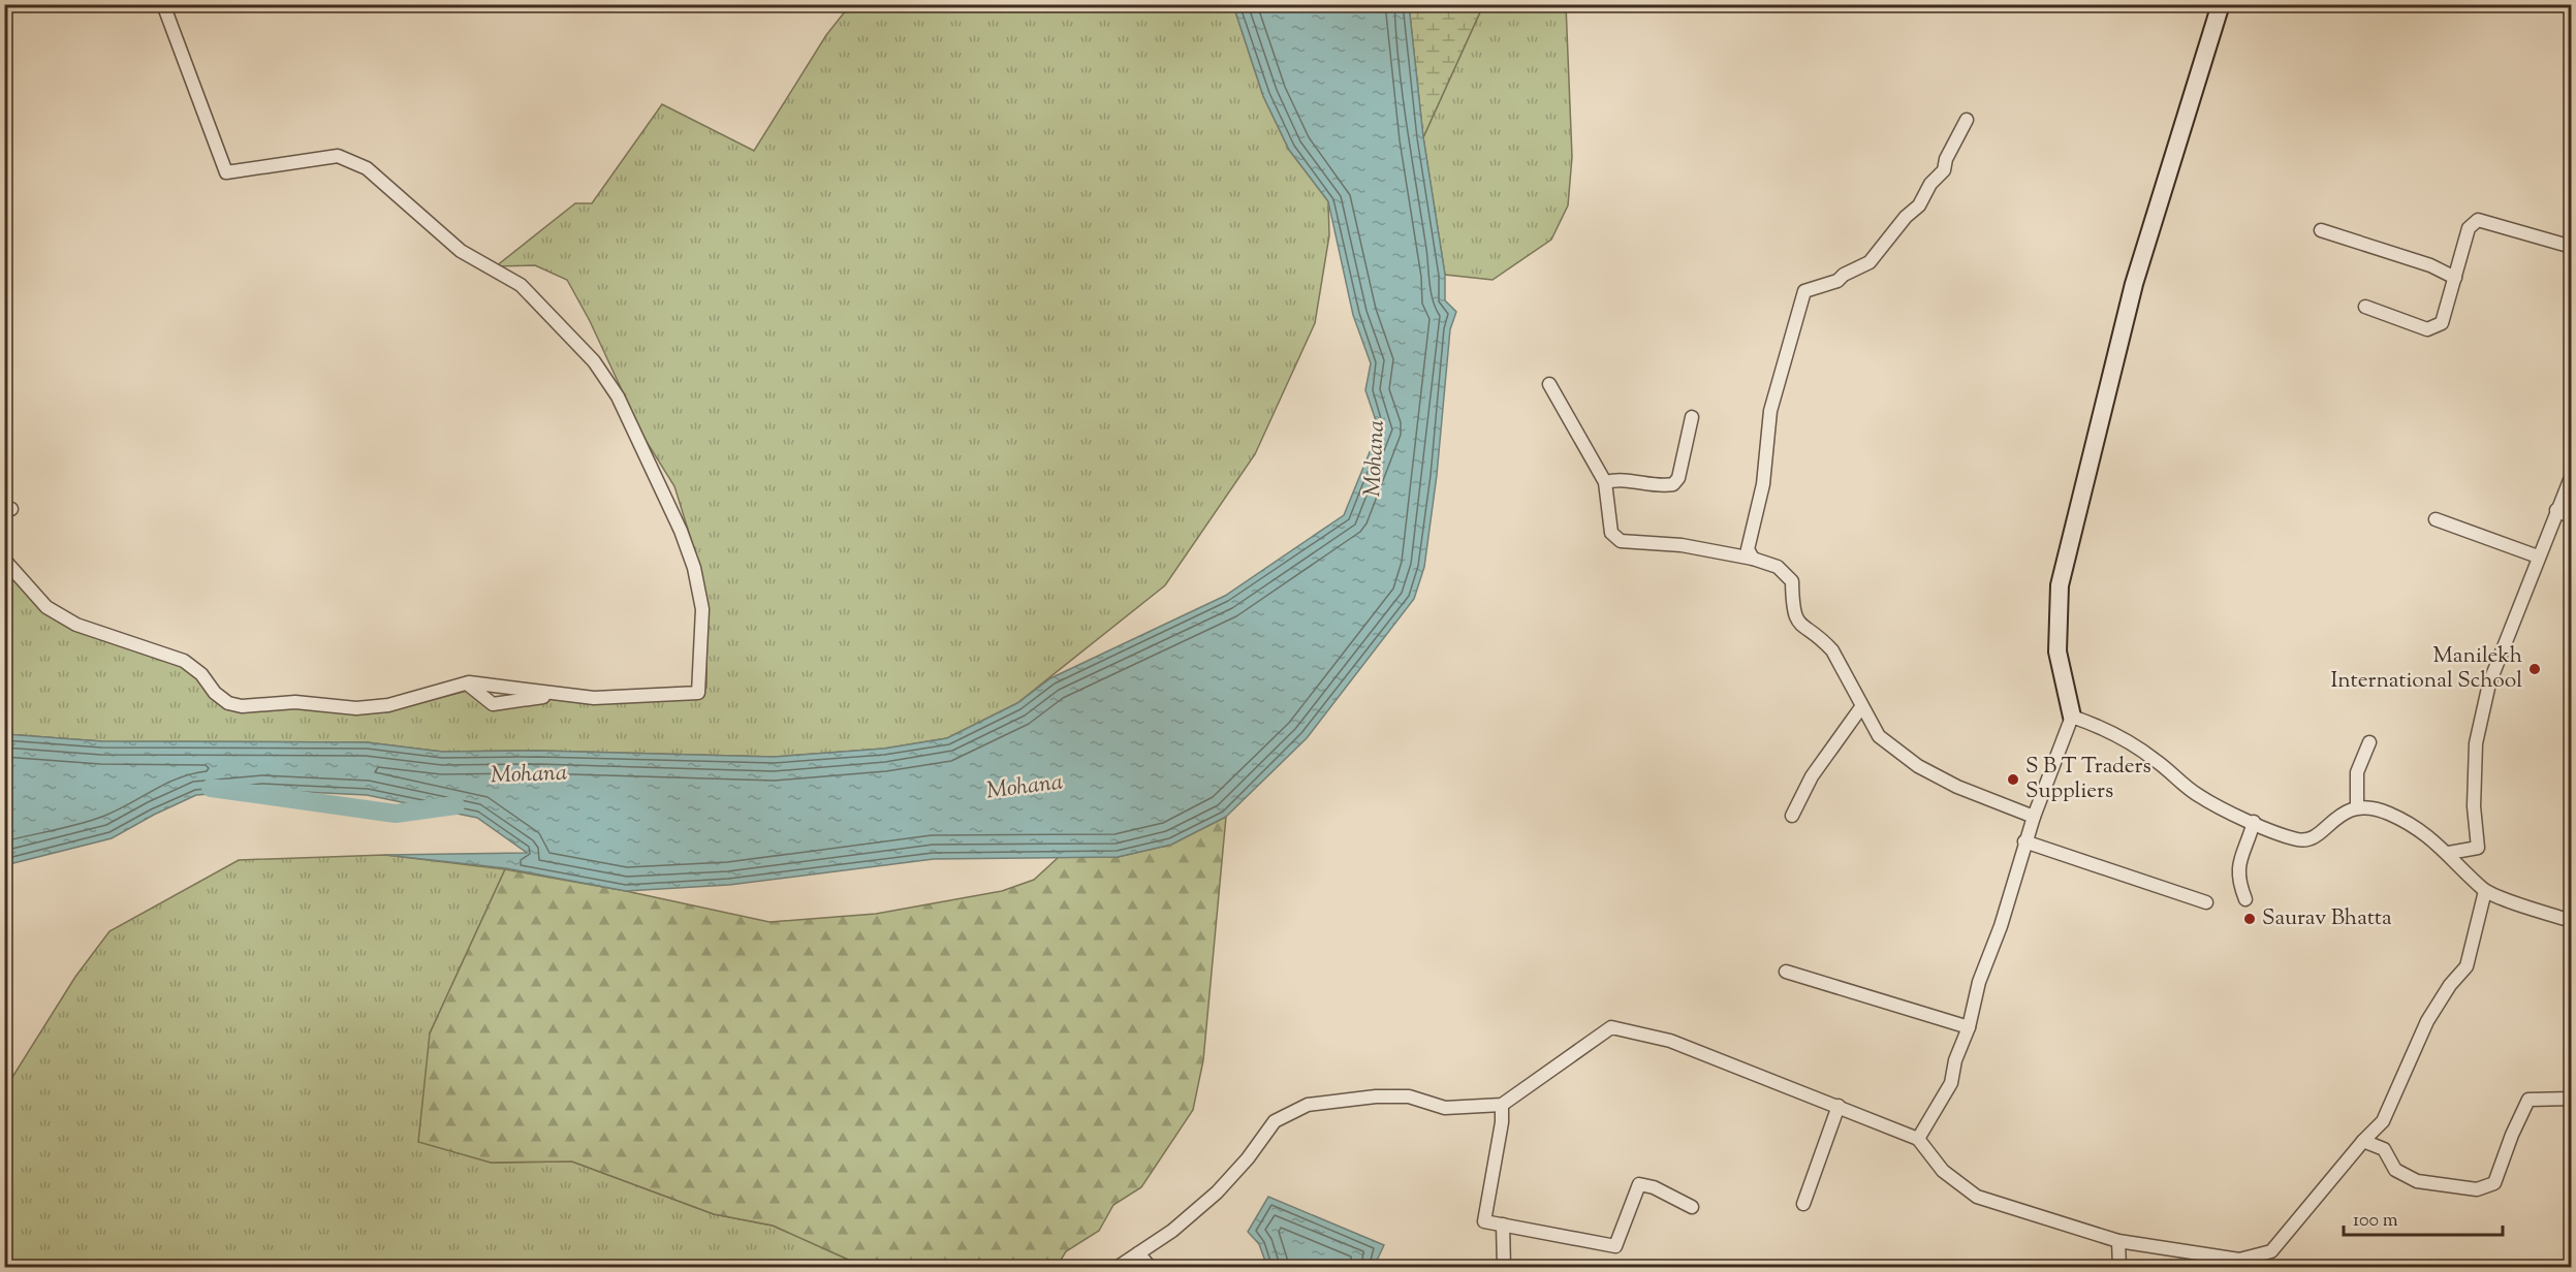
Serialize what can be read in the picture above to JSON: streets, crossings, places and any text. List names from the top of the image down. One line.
{"water":["Mohana"],"places":["Manilekh International School","S B T Traders Suppliers","Saurav Bhatta"],"scale_bar":"100 m"}
